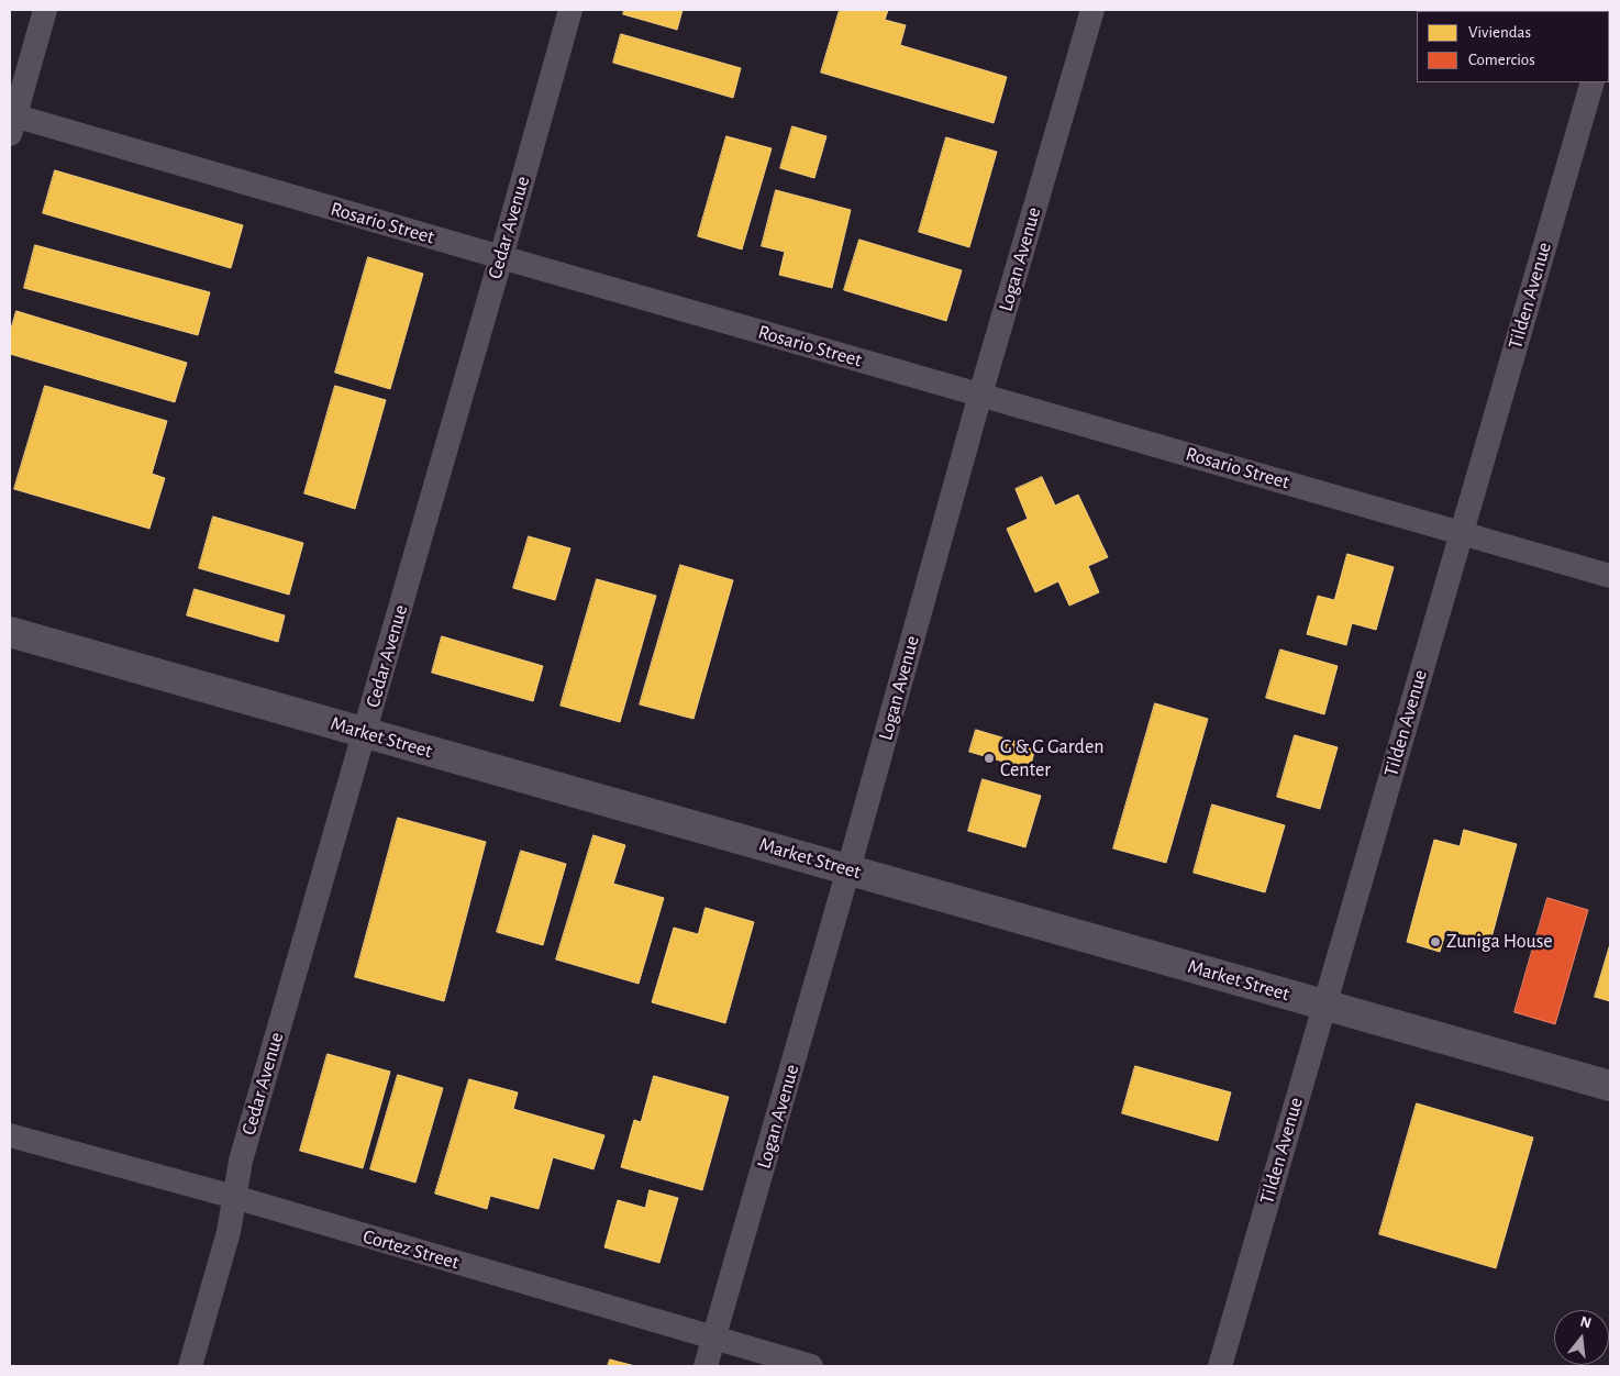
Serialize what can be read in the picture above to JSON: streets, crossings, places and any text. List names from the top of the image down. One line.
{"streets":{"street":["Rosario Street","Cedar Avenue","Logan Avenue","Tilden Avenue","Market Street","Cortez Street"]},"crossings":[["Rosario Street","Cedar Avenue"],["Rosario Street","Logan Avenue"],["Rosario Street","Tilden Avenue"],["Cedar Avenue","Market Street"],["Cedar Avenue","Cortez Street"],["Logan Avenue","Market Street"],["Logan Avenue","Cortez Street"],["Tilden Avenue","Market Street"]],"places":["G & G Garden Center","Zuniga House"],"legend":["Viviendas","Comercios"],"north":"top"}
